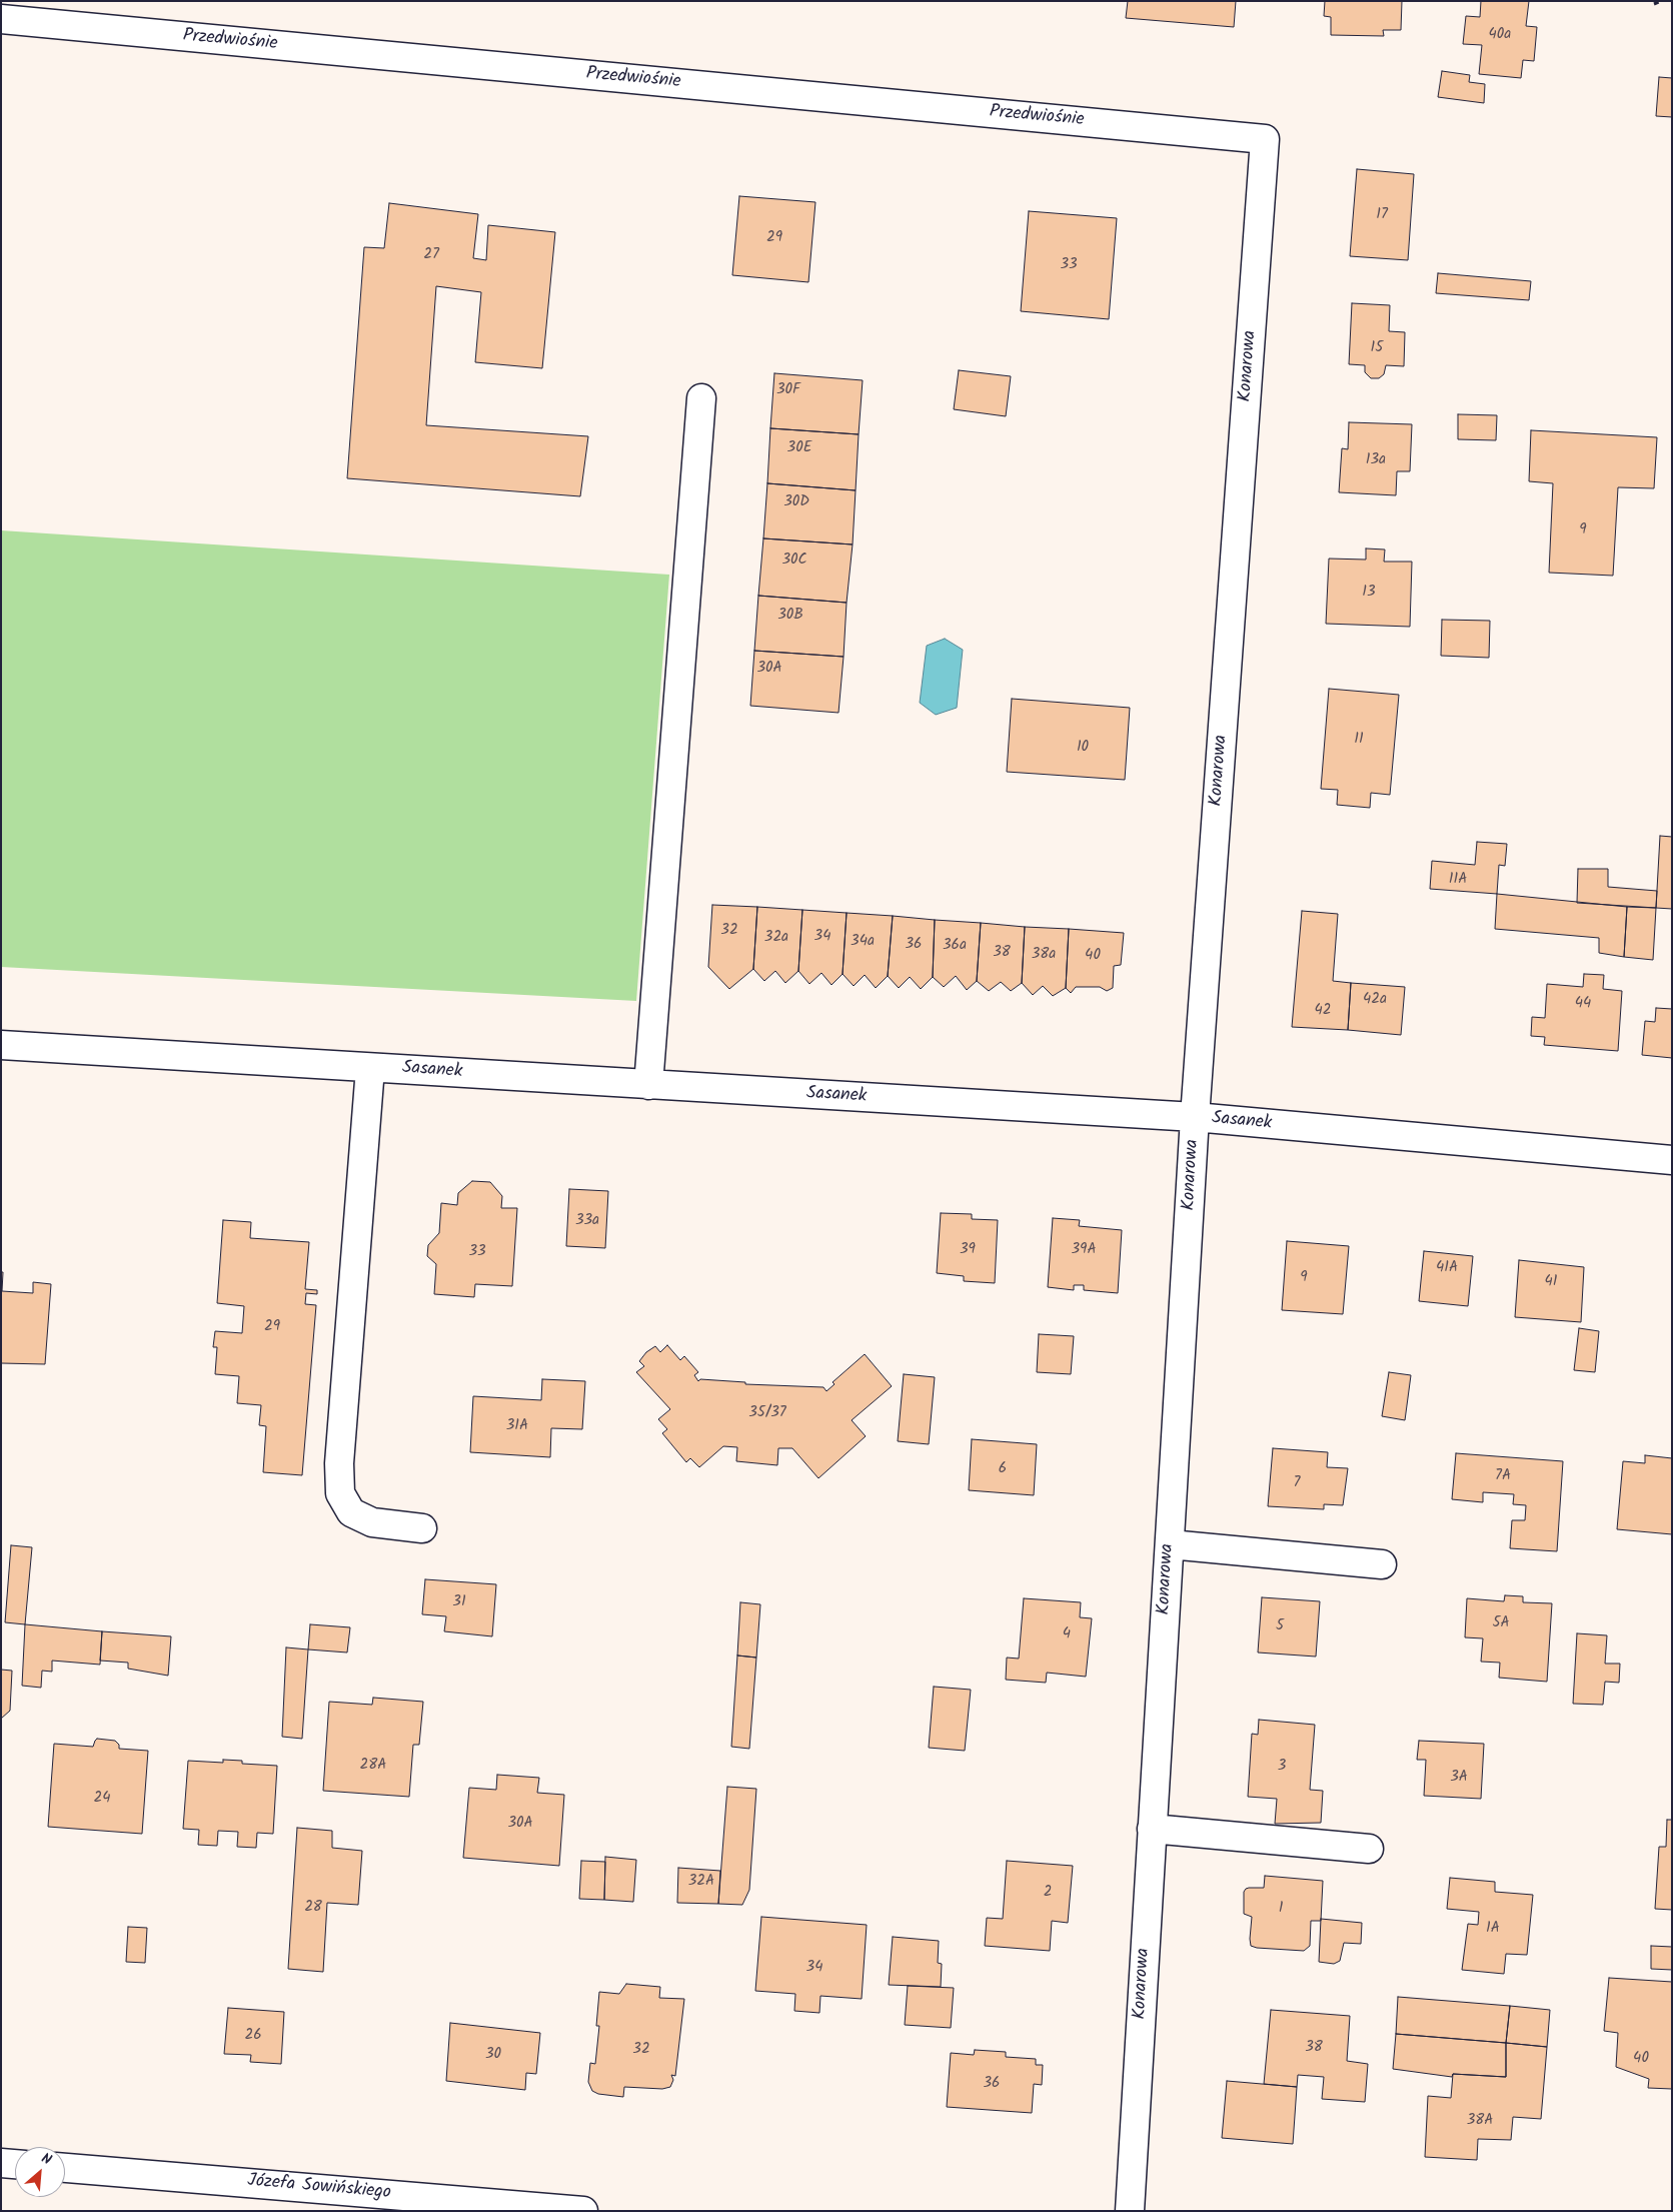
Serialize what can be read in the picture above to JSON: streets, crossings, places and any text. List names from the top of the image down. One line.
{"streets":{"street":["Przedwiośnie","Konarowa","Sasanek","Józefa Sowińskiego"]},"crossings":[["Przedwiośnie","Konarowa"],["Konarowa","Sasanek"]],"house_numbers":["40a","17","29","27","33","15","30F","30E","13a","30D","9","30C","13","30B","30A","11","10","11A","32","34","32a","34a","36","36a","38","38a","40","42a","44","42","33a","39","39A","33","41A","9","41","29","35/37","31A","6","7A","7","31","5A","5","4","28A","3","3A","24","30A","32A","2","28","1","1A","34","26","38","32","30","40","36","38A"],"north":"top right"}
